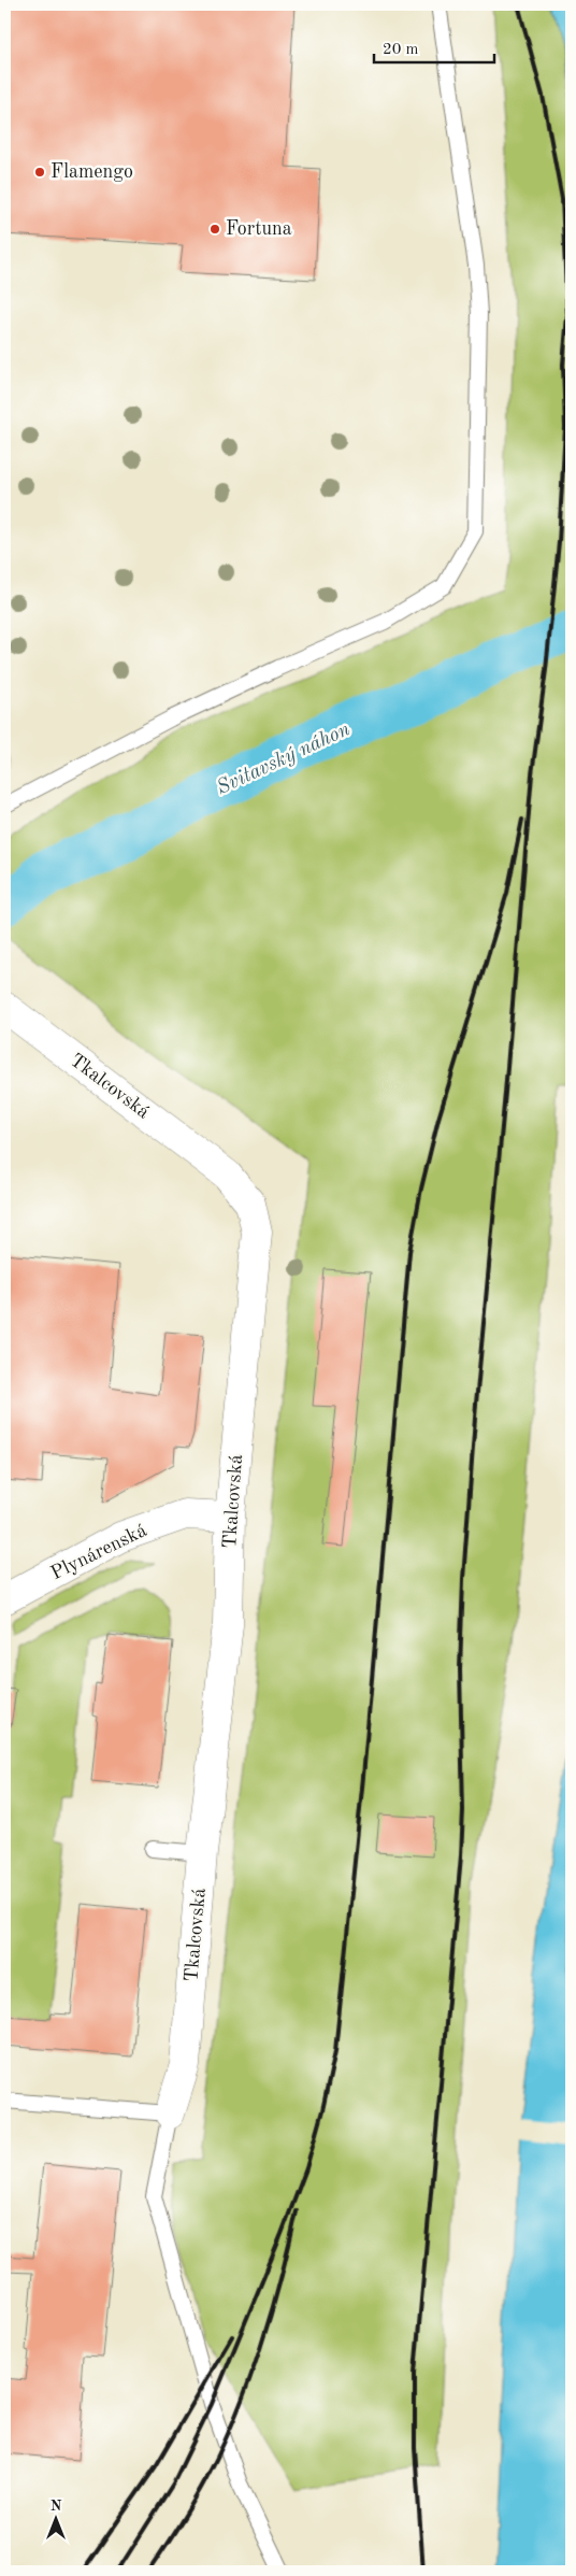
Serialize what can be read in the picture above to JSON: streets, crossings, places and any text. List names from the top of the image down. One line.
{"streets":{"street":["Tkalcovská","Plynárenská"]},"crossings":[["Tkalcovská","Plynárenská"]],"water":["Svitavský náhon"],"places":["Flamengo","Fortuna"],"scale_bar":"20 m","north":"top"}
